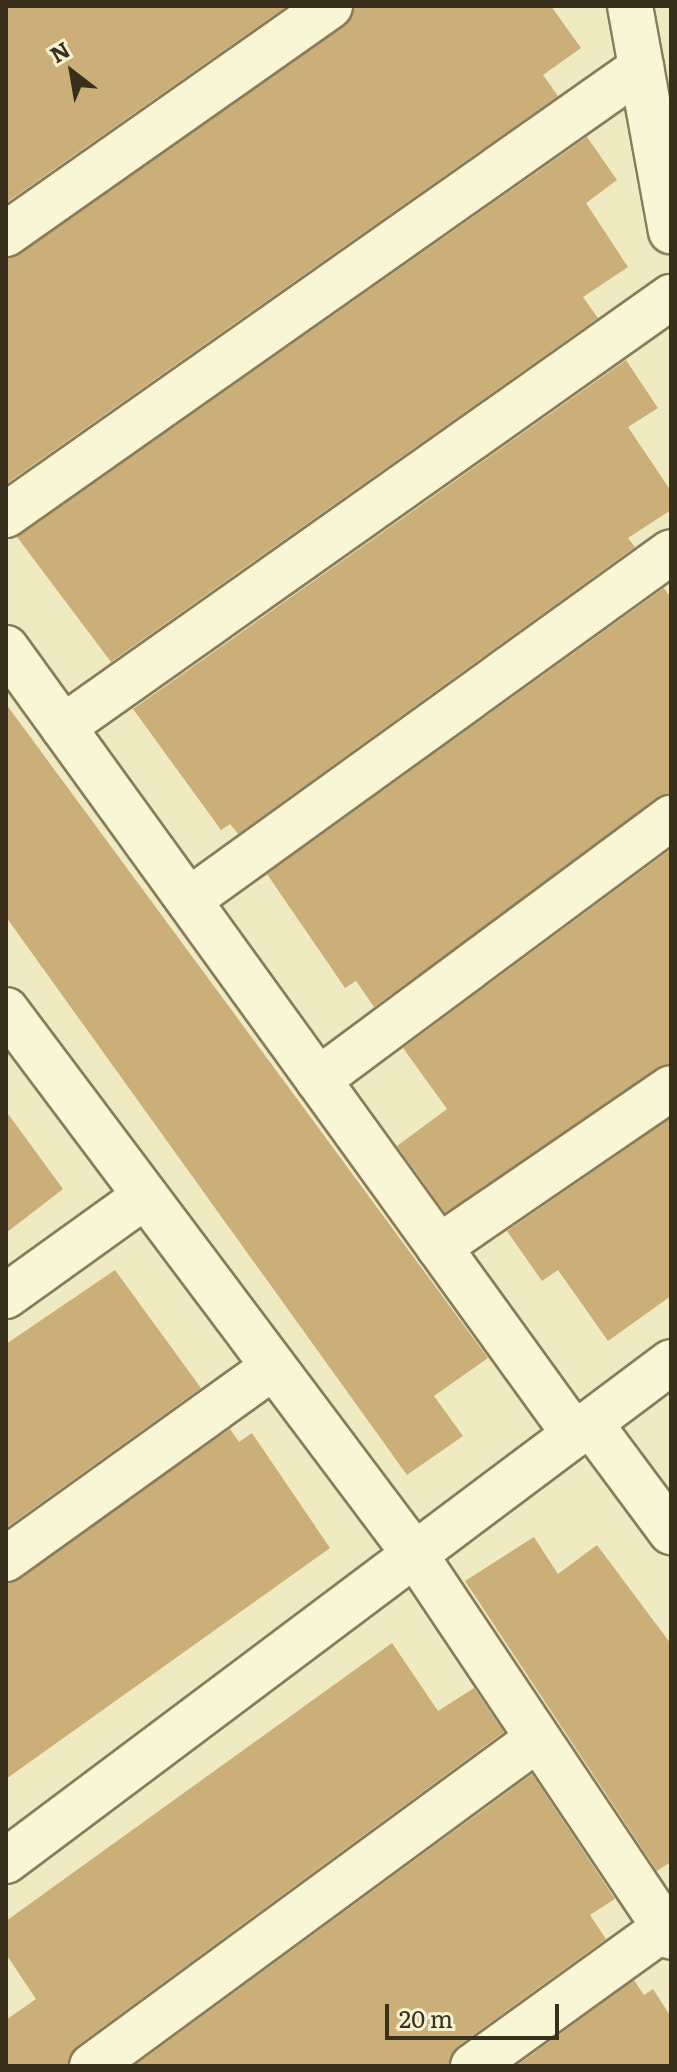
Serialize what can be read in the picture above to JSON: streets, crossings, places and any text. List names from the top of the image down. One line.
{"scale_bar":"20 m","north":"top left"}
